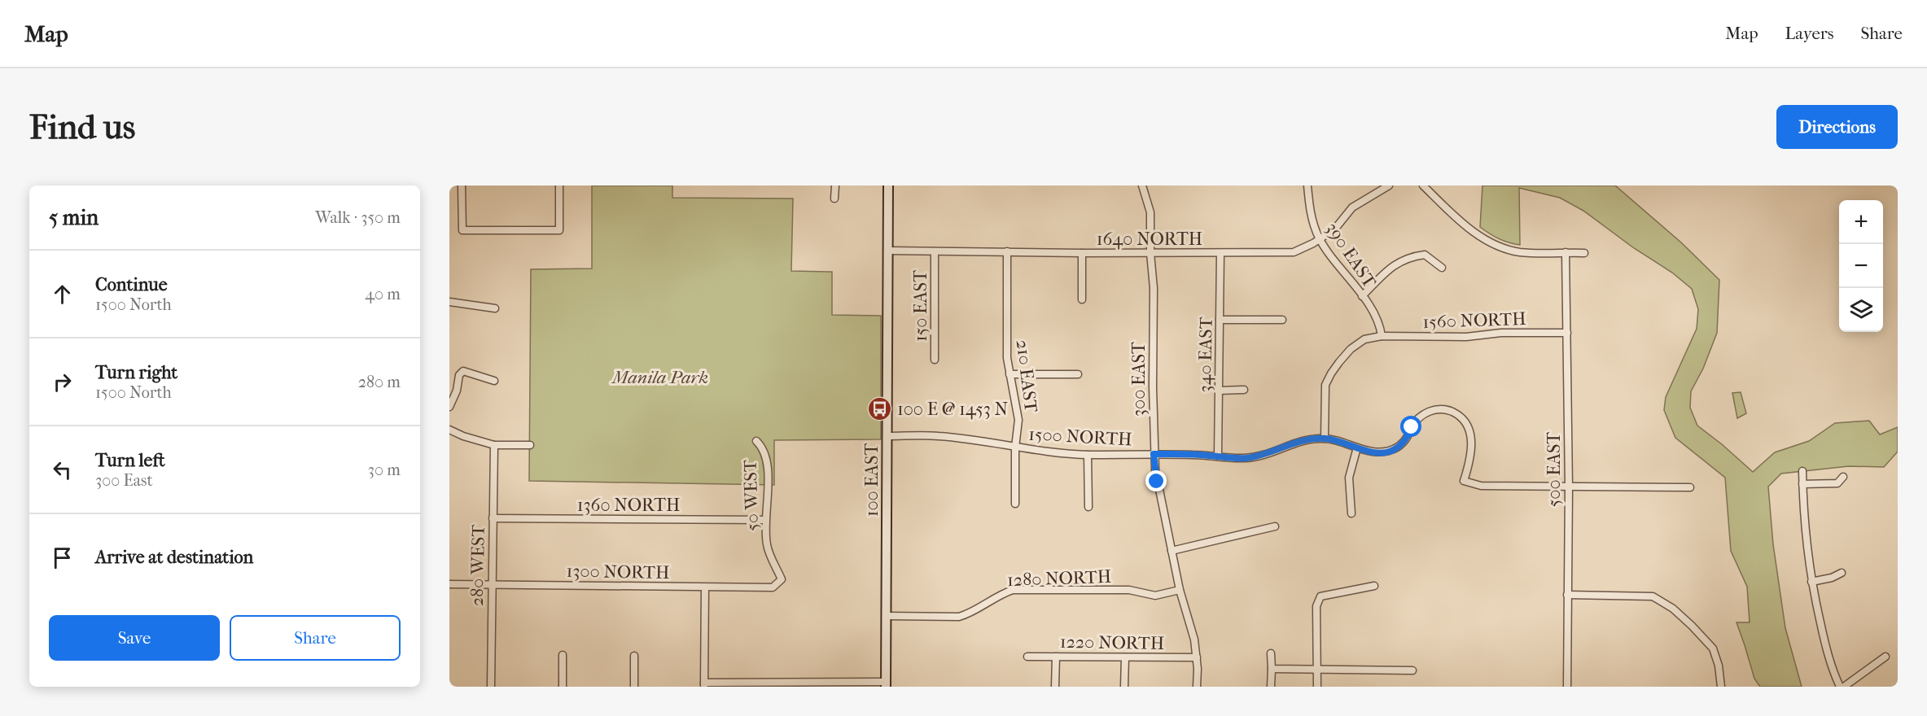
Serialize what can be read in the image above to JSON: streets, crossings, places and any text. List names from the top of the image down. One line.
{"streets":{"main road":["100 EAST"],"street":["1640 NORTH","390 EAST","150 EAST","1560 NORTH","340 EAST","210 EAST","300 EAST","1500 NORTH","500 EAST","50 WEST","1360 NORTH","280 WEST","1300 NORTH","1280 NORTH","1220 NORTH"]},"crossings":[["1640 NORTH","390 EAST"],["1640 NORTH","150 EAST"],["1640 NORTH","340 EAST"],["1640 NORTH","210 EAST"],["1640 NORTH","300 EAST"],["1640 NORTH","100 EAST"],["390 EAST","1560 NORTH"],["1560 NORTH","1500 NORTH"],["1560 NORTH","500 EAST"],["340 EAST","1500 NORTH"],["210 EAST","1500 NORTH"],["300 EAST","1500 NORTH"],["300 EAST","1280 NORTH"],["300 EAST","1220 NORTH"],["1500 NORTH","500 EAST"],["1500 NORTH","100 EAST"],["100 EAST","1280 NORTH"],["50 WEST","1360 NORTH"],["50 WEST","1300 NORTH"],["1360 NORTH","280 WEST"],["280 WEST","1300 NORTH"]],"parks":["Manila Park"],"places":{"bus stop":["100 E @ 1453 N"]},"page":{"header":"Map","nav":["Map","Layers","Share"],"buttons":["Directions",["Save","Share"]],"title":"Find us","heading":["5 min","Walk · 350 m"],"map_buttons":["+","−"],"list":[["Continue","1500 North","40 m"],["Turn right","1500 North","280 m"],["Turn left","300 East","30 m"],"Arrive at destination"]}}
